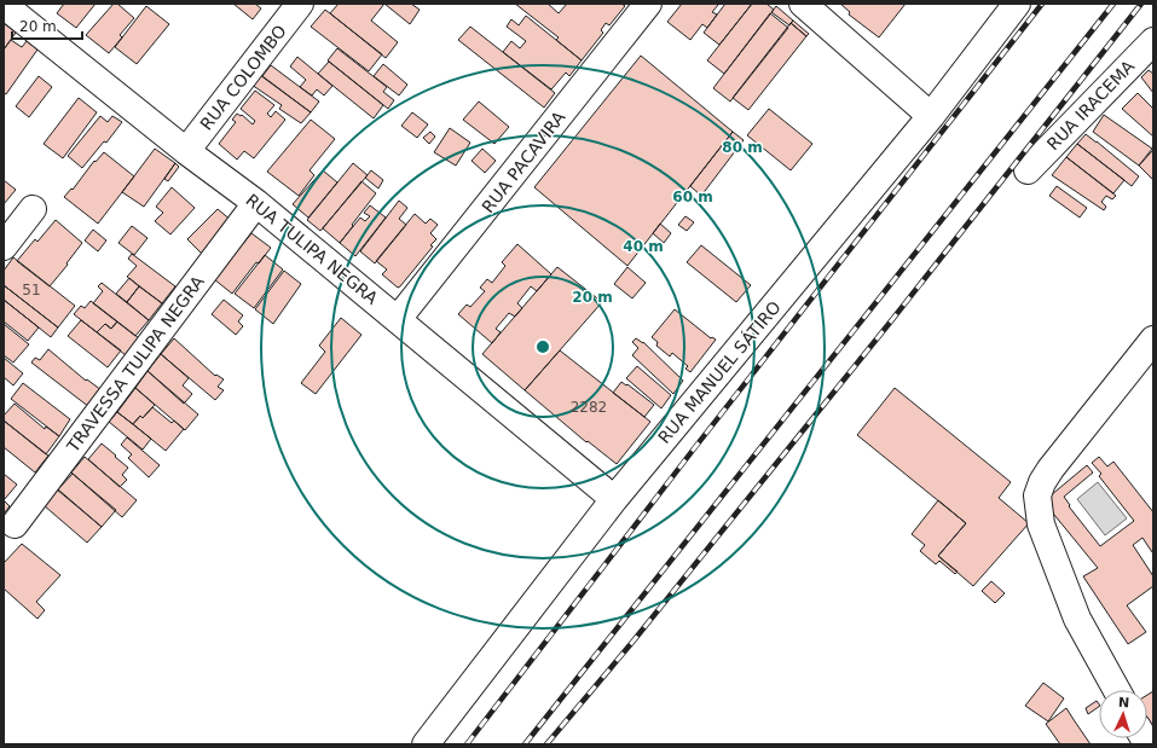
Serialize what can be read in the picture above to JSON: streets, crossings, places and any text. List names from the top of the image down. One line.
{"streets":{"street":["RUA COLOMBO","RUA IRACEMA","RUA PACAVIRA","RUA TULIPA NEGRA","TRAVESSA TULIPA NEGRA","RUA MANUEL SÁTIRO"]},"crossings":[["RUA COLOMBO","RUA TULIPA NEGRA"],["RUA PACAVIRA","RUA TULIPA NEGRA"],["RUA TULIPA NEGRA","TRAVESSA TULIPA NEGRA"],["RUA TULIPA NEGRA","RUA MANUEL SÁTIRO"]],"house_numbers":["51","2282"],"scale_bar":"20 m","north":"top","rings":["80 m","60 m","40 m","20 m"]}
